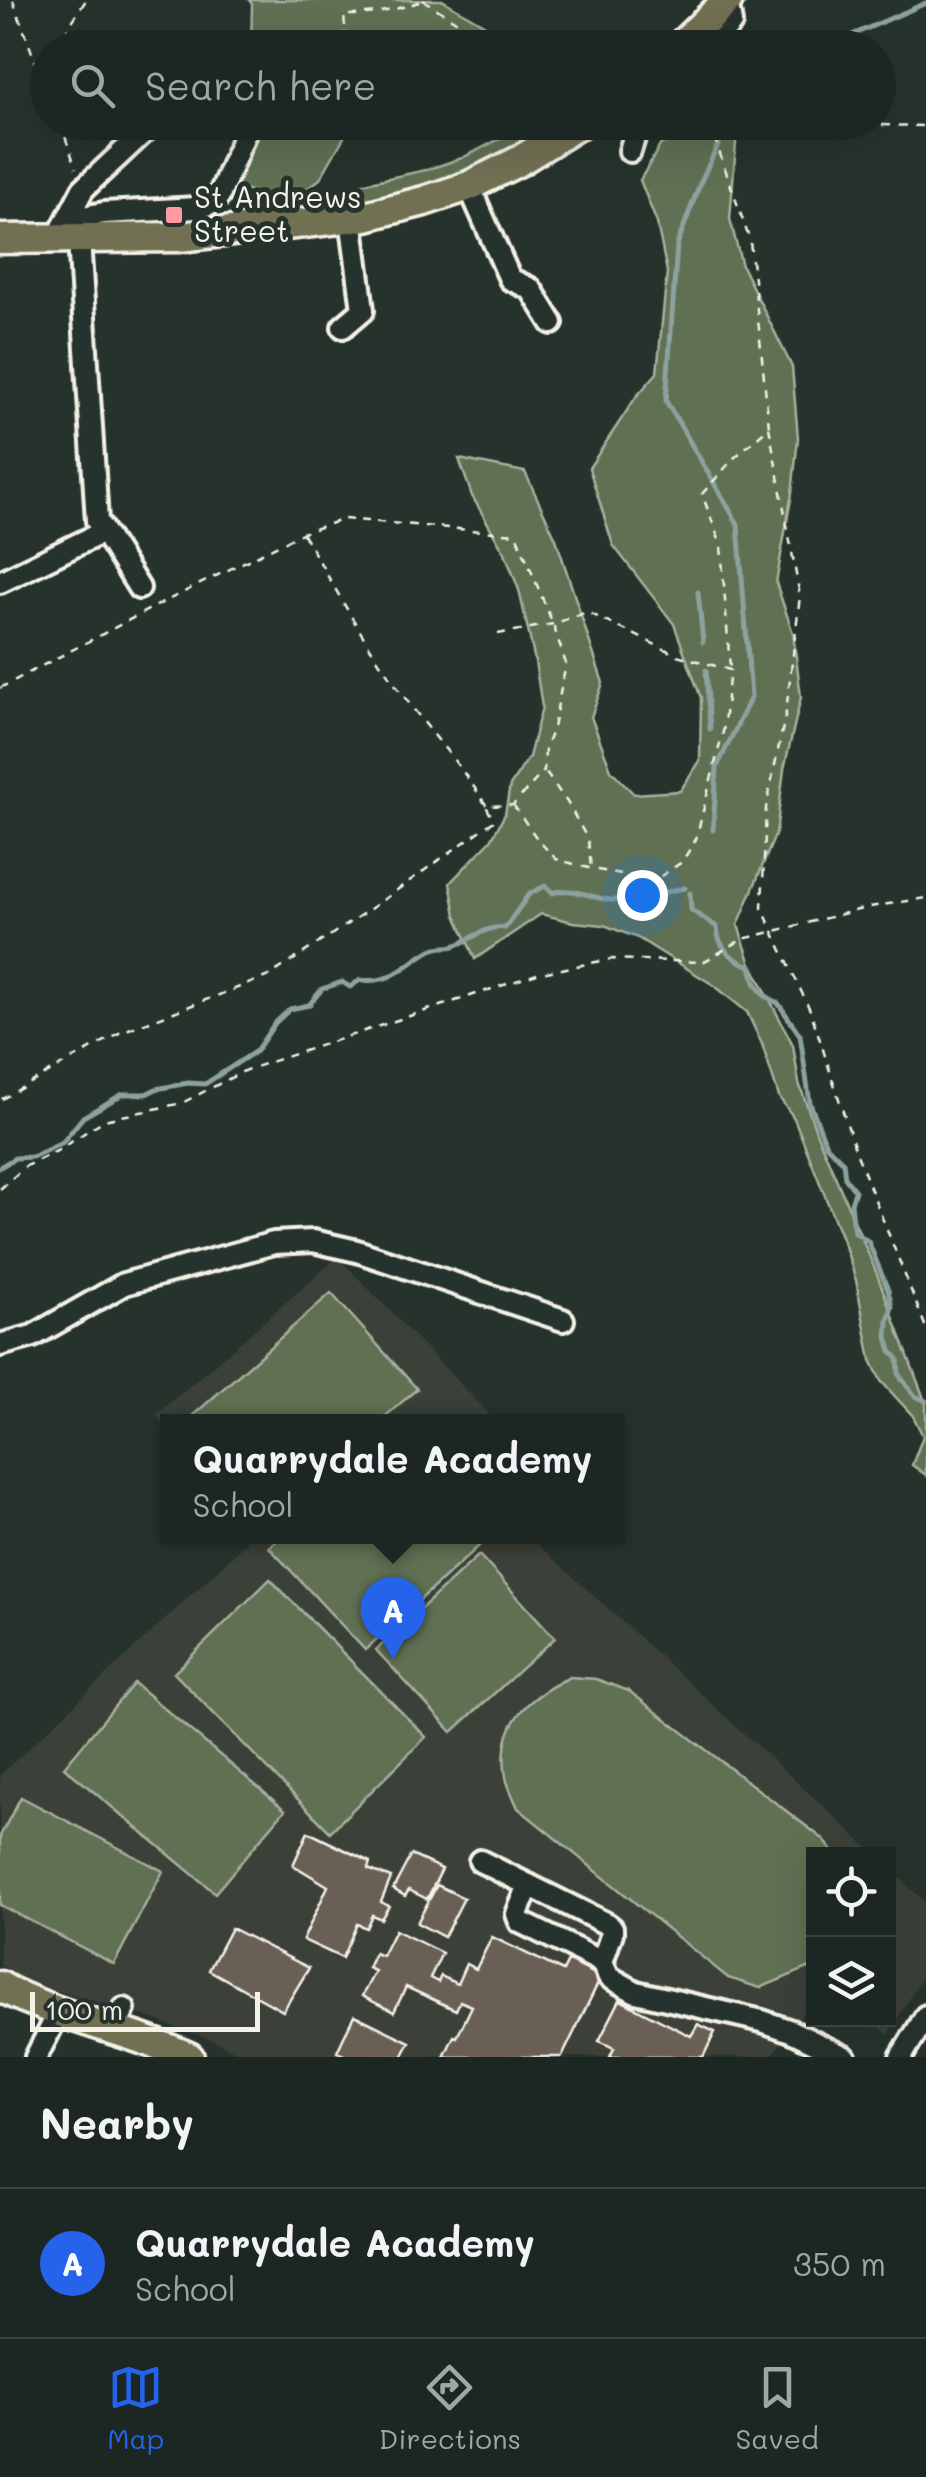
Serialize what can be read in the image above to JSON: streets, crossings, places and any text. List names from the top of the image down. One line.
{"places":{"transit":["St Andrews Street"]},"scale_bar":"100 m","page":{"search":"Search here","popup":["Quarrydale Academy","School"],"pins":"A","scale":"100 m","heading":"Nearby","list":[{"mark":"A","name":"Quarrydale Academy","note":"School","value":"350 m"}],"nav":["Map","Directions","Saved"]}}
